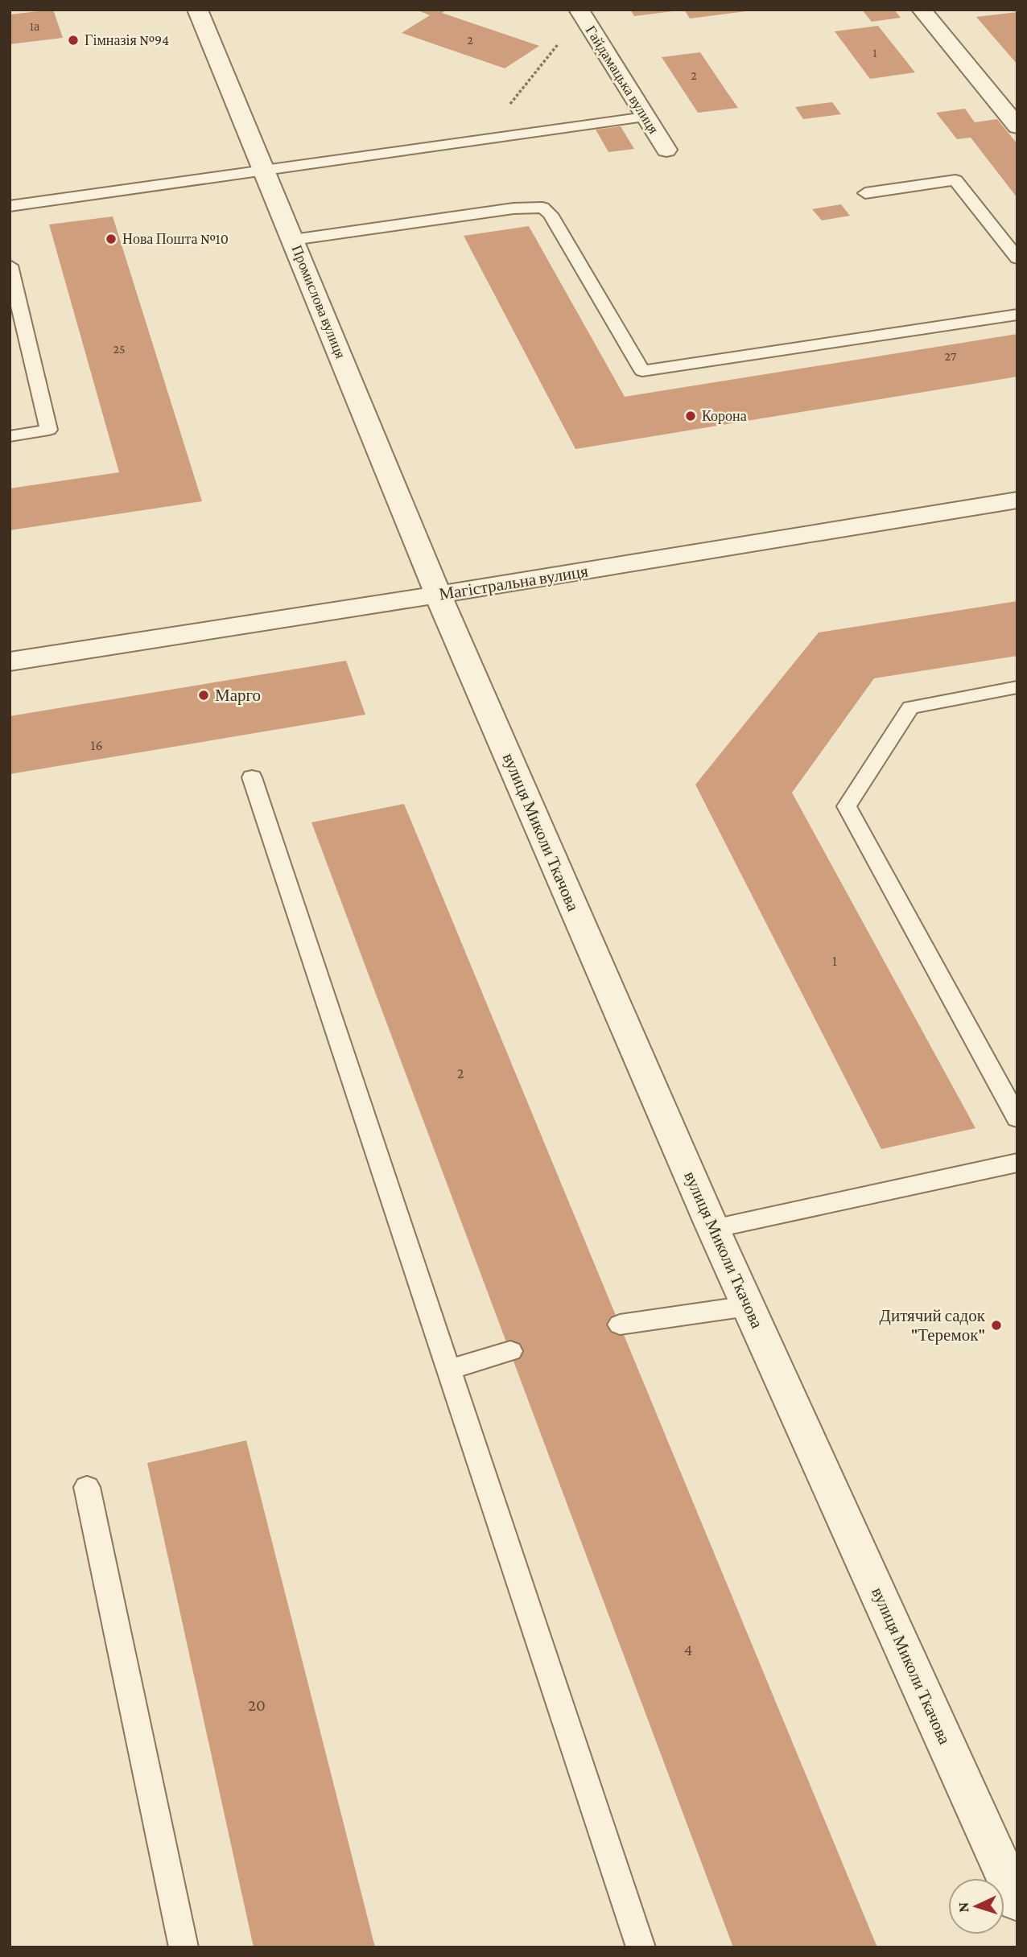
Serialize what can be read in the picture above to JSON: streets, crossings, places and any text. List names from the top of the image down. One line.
{"streets":{"street":["Гайдамацька вулиця","Промислова вулиця","Магістральна вулиця","вулиця Миколи Ткачова"]},"crossings":[["Промислова вулиця","Магістральна вулиця"],["Промислова вулиця","вулиця Миколи Ткачова"],["Магістральна вулиця","вулиця Миколи Ткачова"]],"places":["Гімназія №94","Нова Пошта №10","Корона","Марго","Дитячий садок \"Теремок\""],"house_numbers":["1а","2","1","2","25","27","16","1","2","4","20"],"north":"left"}
